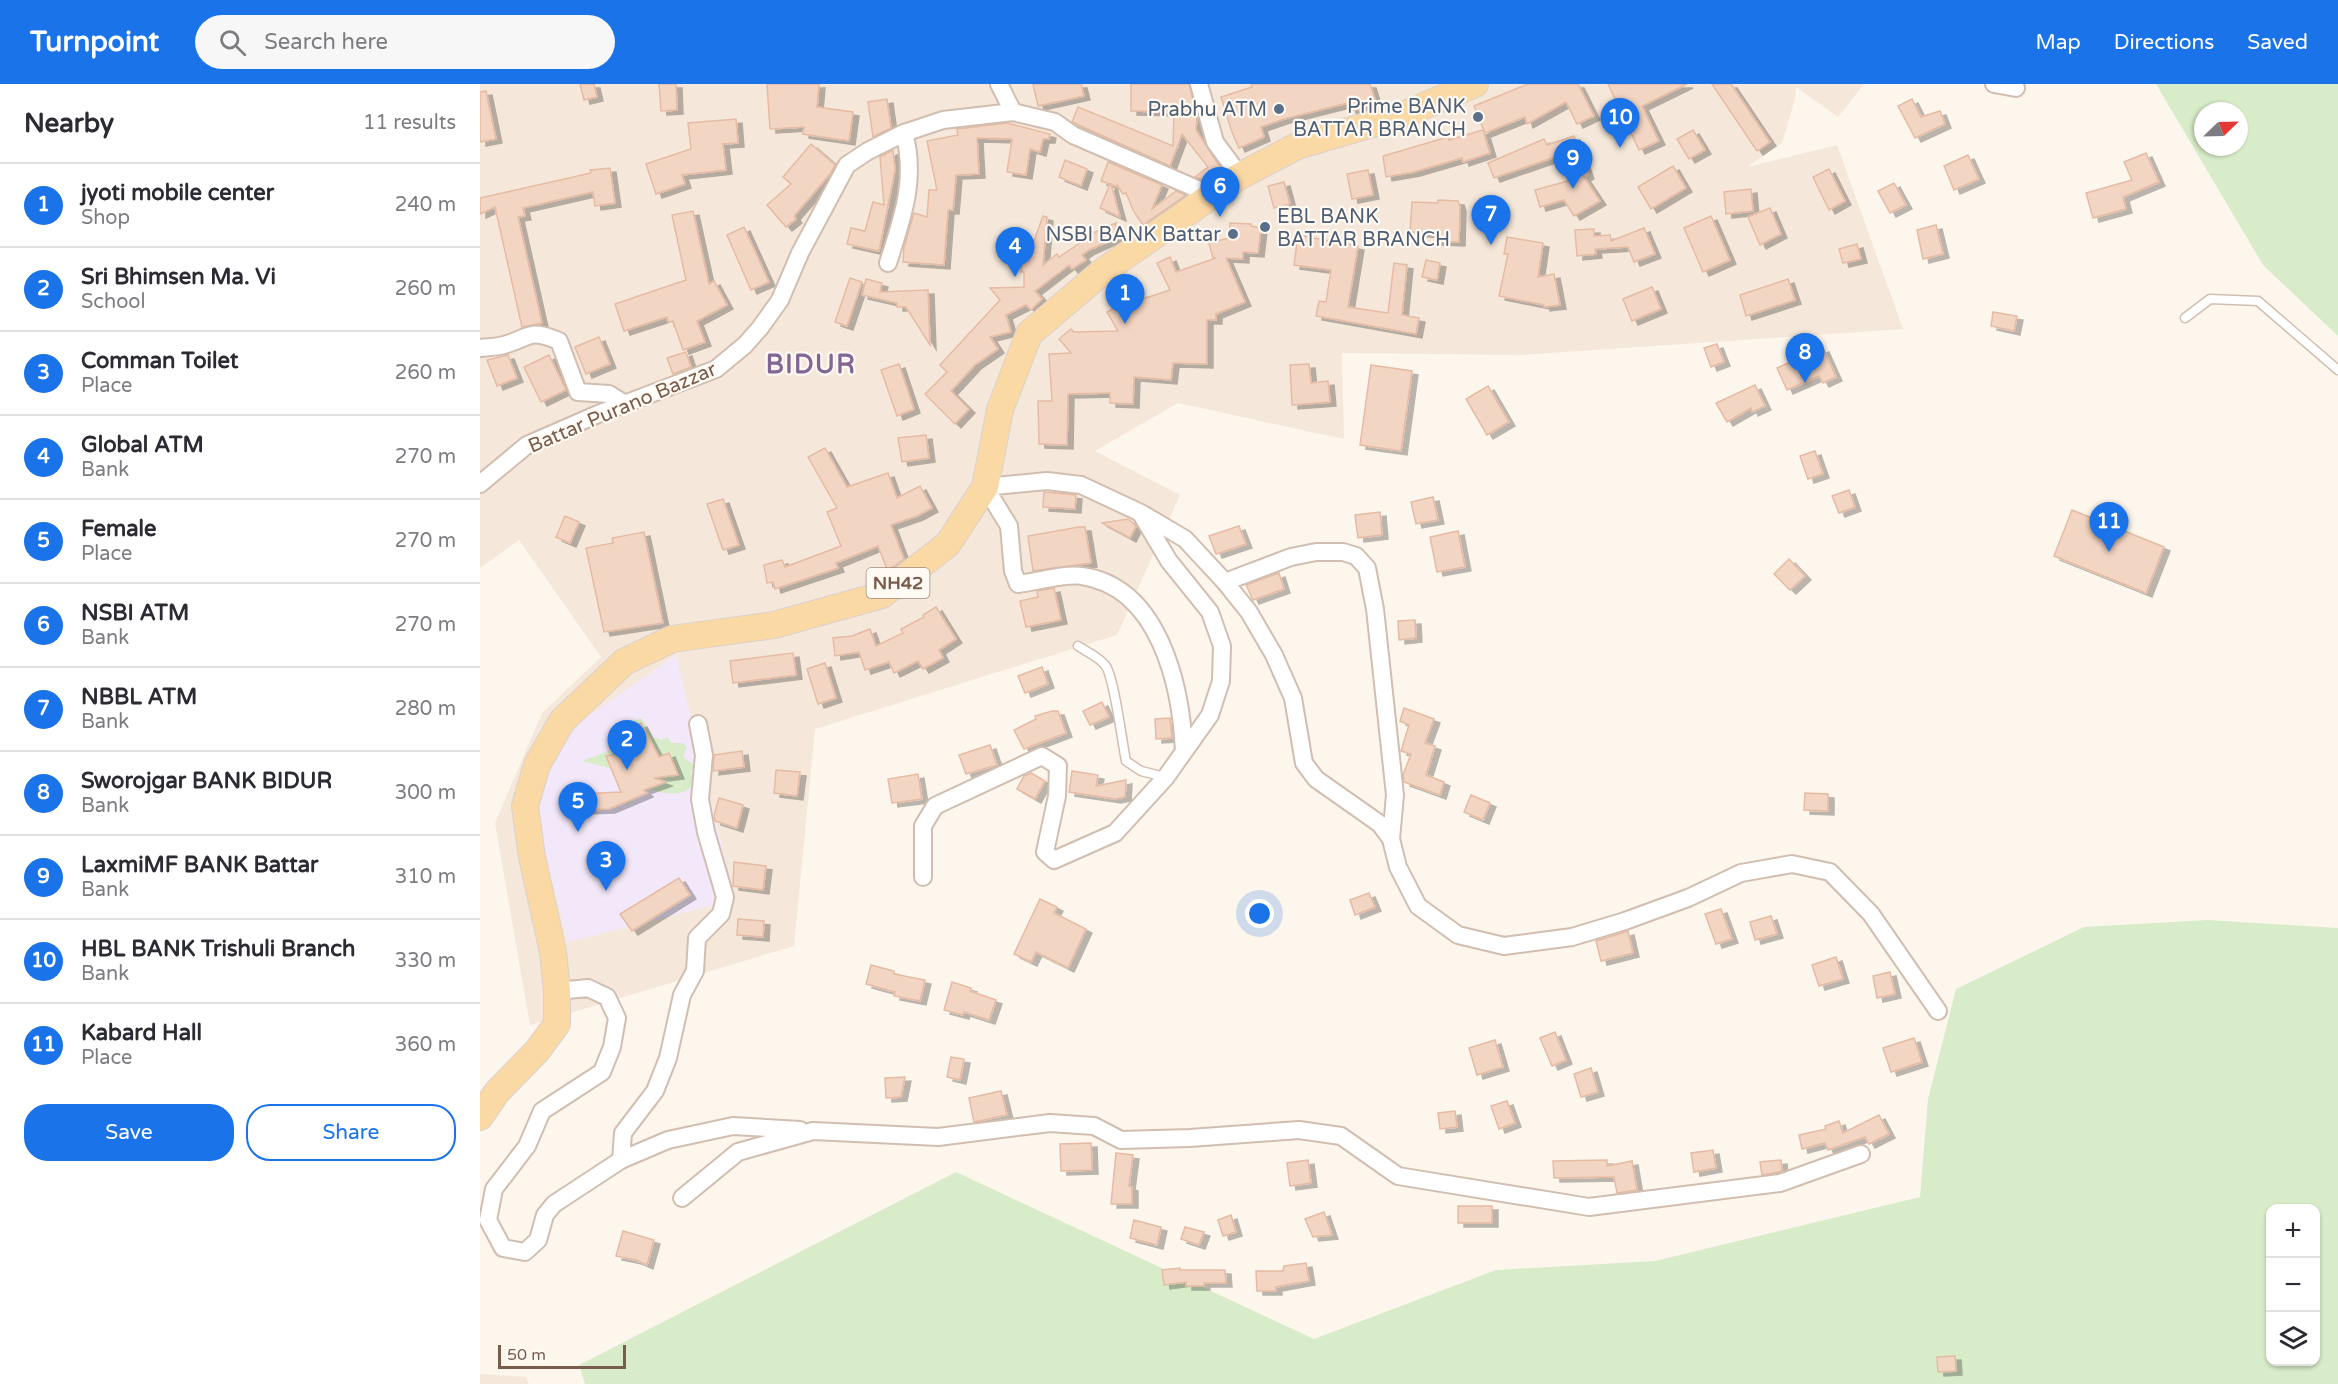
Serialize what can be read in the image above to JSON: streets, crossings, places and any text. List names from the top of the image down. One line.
{"streets":{"main road":["NH42"],"street":["Battar Purano Bazzar"]},"crossings":[["Battar Purano Bazzar","NH42"]],"districts":["BIDUR"],"places":["Prabhu ATM","Prime BANK BATTAR BRANCH","EBL BANK BATTAR BRANCH","NSBI BANK Battar"],"scale_bar":"50 m","north":"top right","page":{"header":"Turnpoint","search":"Search here","nav":["Map","Directions","Saved"],"heading":["Nearby","11 results"],"pins":["10","9","6","7","4","1","8","11","2","5","3"],"list":[{"mark":"1","name":"jyoti mobile center","note":"Shop","value":"240 m"},{"mark":"2","name":"Sri Bhimsen Ma. Vi","note":"School","value":"260 m"},{"mark":"3","name":"Comman Toilet","note":"Place","value":"260 m"},{"mark":"4","name":"Global ATM","note":"Bank","value":"270 m"},{"mark":"5","name":"Female","note":"Place","value":"270 m"},{"mark":"6","name":"NSBI ATM","note":"Bank","value":"270 m"},{"mark":"7","name":"NBBL ATM","note":"Bank","value":"280 m"},{"mark":"8","name":"Sworojgar BANK BIDUR","note":"Bank","value":"300 m"},{"mark":"9","name":"LaxmiMF BANK Battar","note":"Bank","value":"310 m"},{"mark":"10","name":"HBL BANK Trishuli Branch","note":"Bank","value":"330 m"},{"mark":"11","name":"Kabard Hall","note":"Place","value":"360 m"}],"buttons":["Save","Share"],"map_buttons":["+","−"],"scale":"50 m"}}
